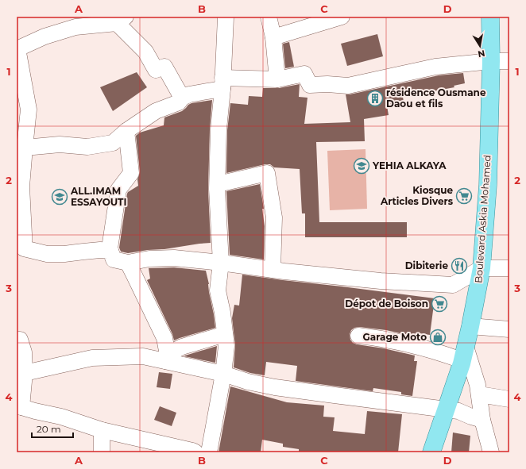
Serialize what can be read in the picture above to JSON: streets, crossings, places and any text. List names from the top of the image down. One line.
{"streets":{"main road":["Boulevard Askia Mohamed"]},"places":{"building":["résidence Ousmane Daou et fils"],"school or university":["YEHIA ALKAYA","ALL.IMAM ESSAYOUTI"],"supermarket":["Kiosque Articles Divers","Dépot de Boison"],"restaurant":["Dibiterie"],"shop":["Garage Moto"]},"scale_bar":"20 m","north":"bottom","grid":{"columns":["A","B","C","D"],"rows":["1","2","3","4"]}}
